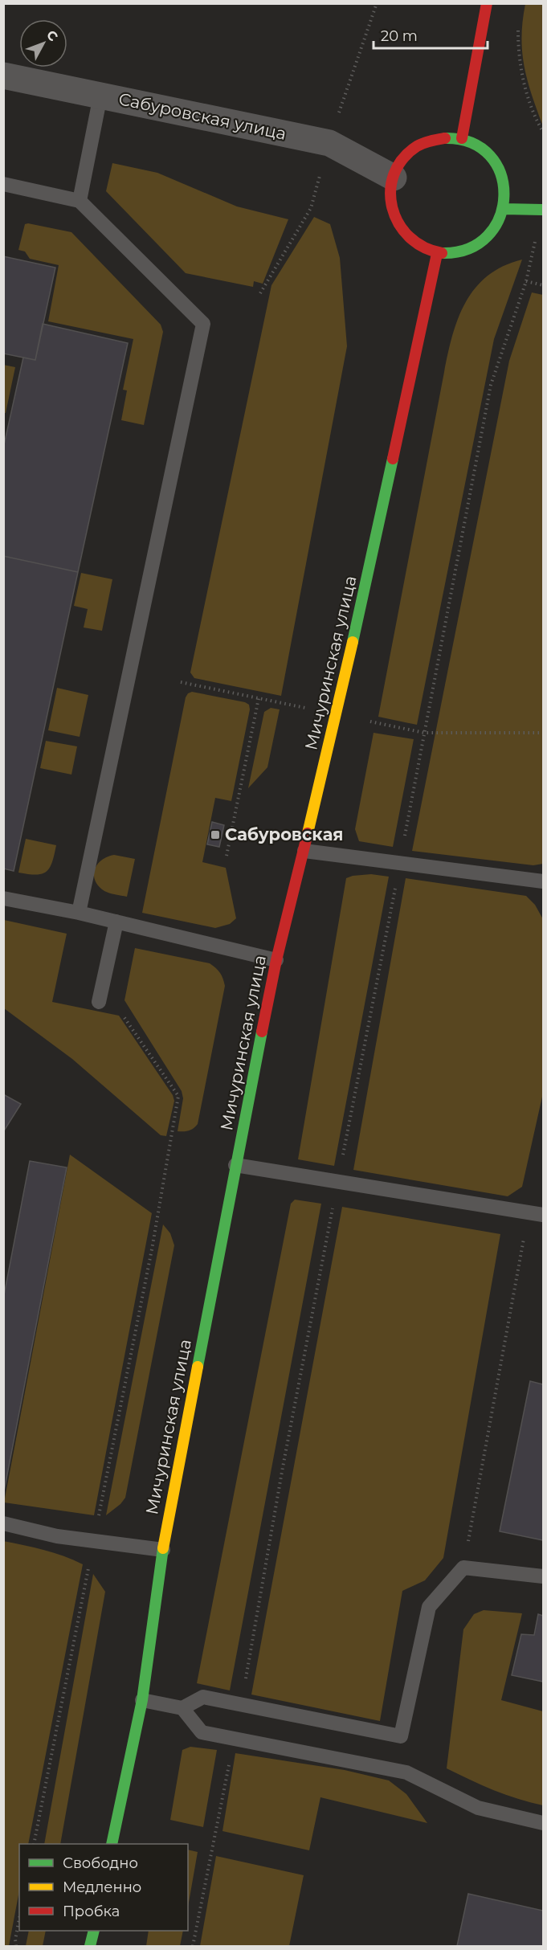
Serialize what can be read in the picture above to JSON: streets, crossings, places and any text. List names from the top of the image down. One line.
{"streets":{"main road":["Мичуринская улица"],"street":["Сабуровская улица"]},"crossings":[["Сабуровская улица","Мичуринская улица"]],"places":{"transit":["Сабуровская"]},"legend":["Свободно","Медленно","Пробка"],"scale_bar":"20 m","north":"top right"}
